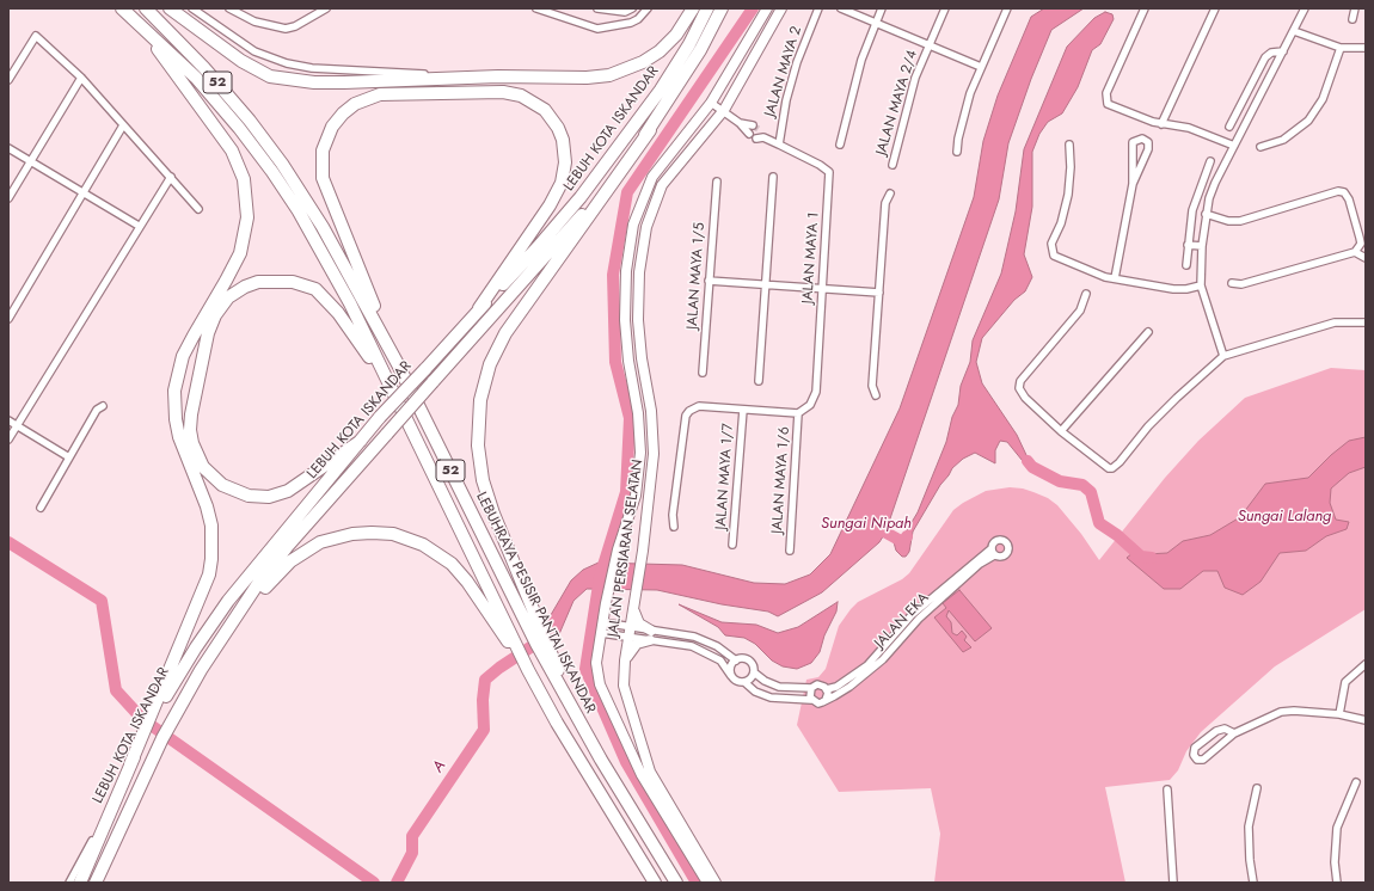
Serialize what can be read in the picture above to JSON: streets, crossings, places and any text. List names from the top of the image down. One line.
{"streets":{"highway":["52","LEBUH KOTA ISKANDAR","LEBUHRAYA PESISIR PANTAI ISKANDAR"],"street":["JALAN MAYA 2","JALAN MAYA 2/4","JALAN MAYA 1","JALAN MAYA 1/5","JALAN MAYA 1/7","JALAN MAYA 1/6","JALAN PERSIARAN SELATAN","JALAN EKA"]},"crossings":[["JALAN MAYA 2","JALAN MAYA 1"],["JALAN MAYA 1","JALAN MAYA 1/6"]],"water":["Sungai Lalang","Sungai Nipah","A"]}
